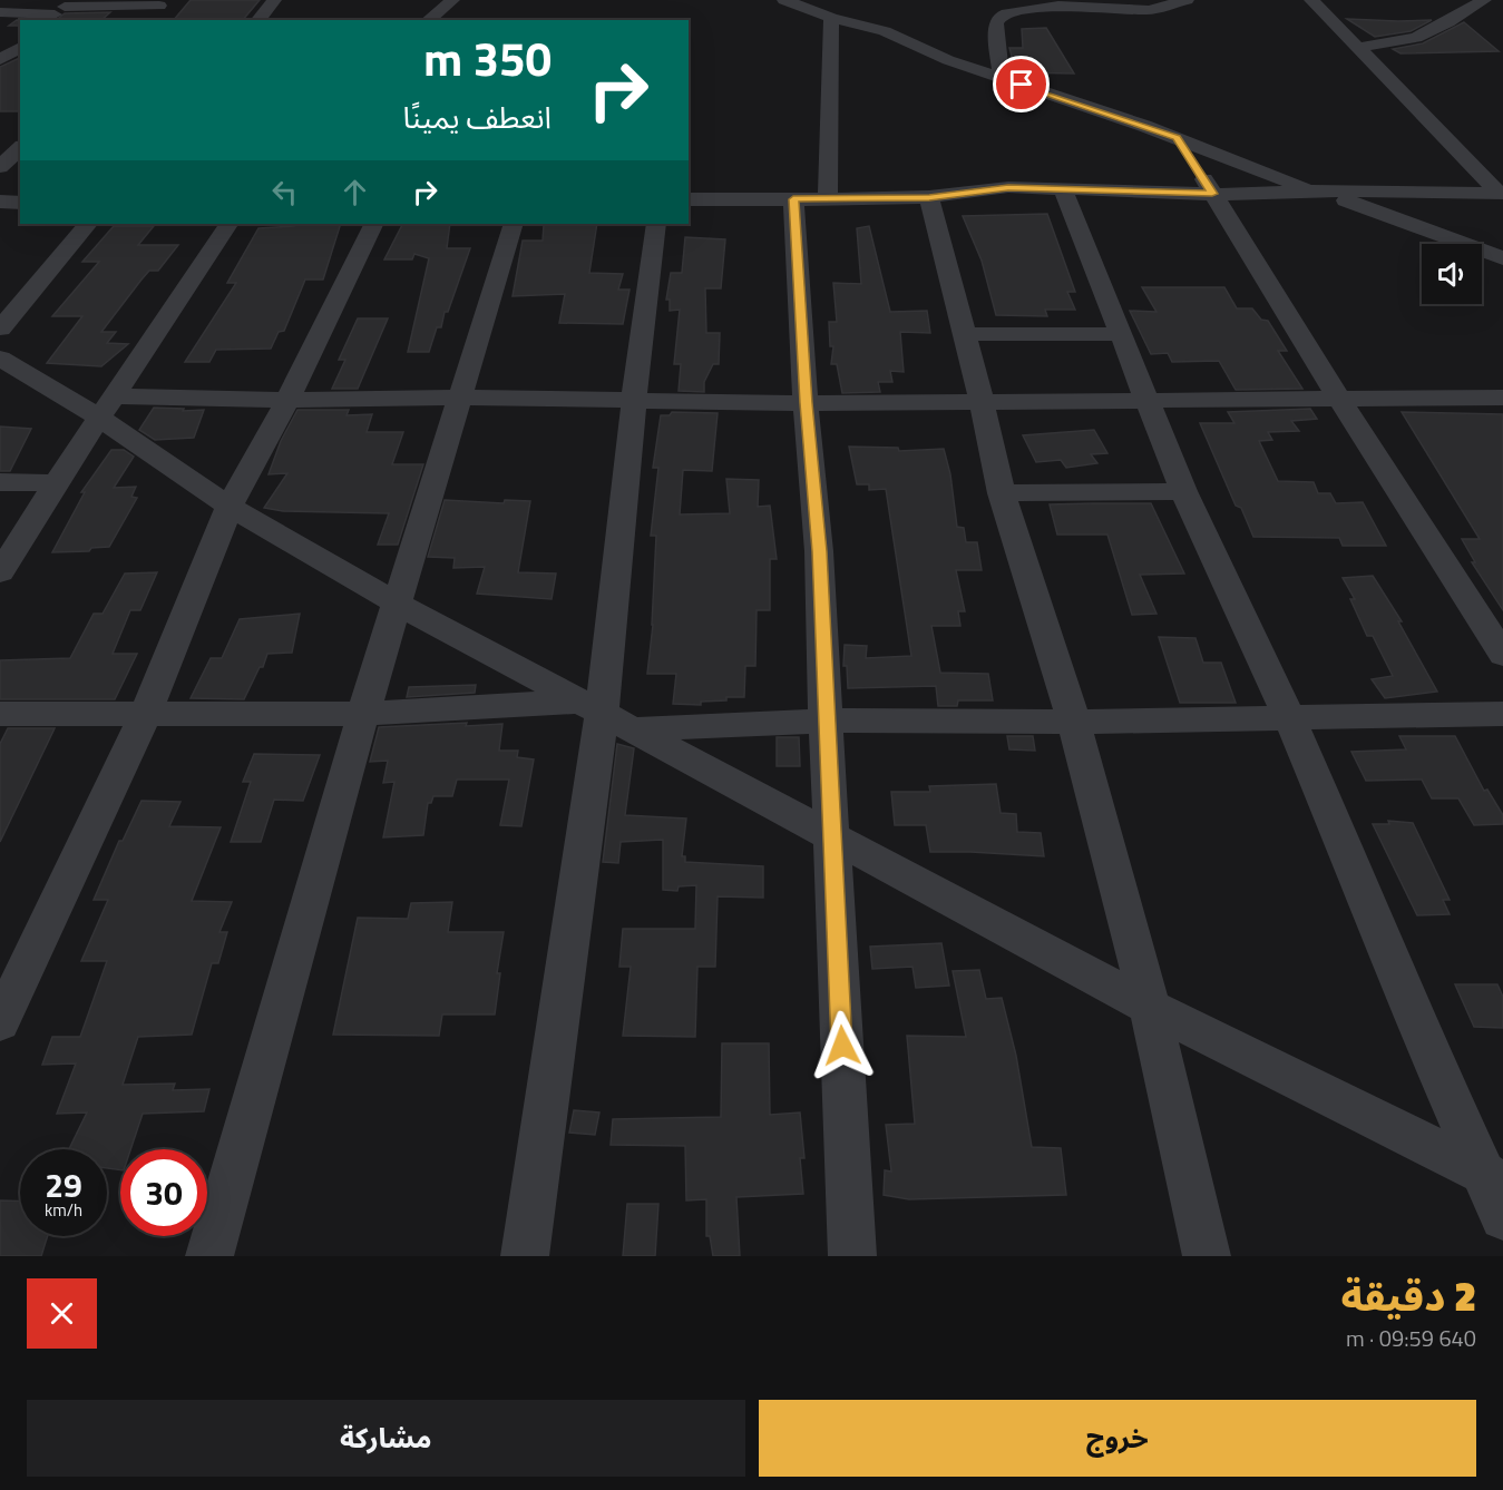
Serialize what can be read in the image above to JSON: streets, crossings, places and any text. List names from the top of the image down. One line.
{"page":{"turn":["350 m","انعطف يمينًا"],"speed":"29 km/h","limit":"30","heading":["2 دقيقة","640 m · 09:59"],"buttons":["خروج","مشاركة"]}}
